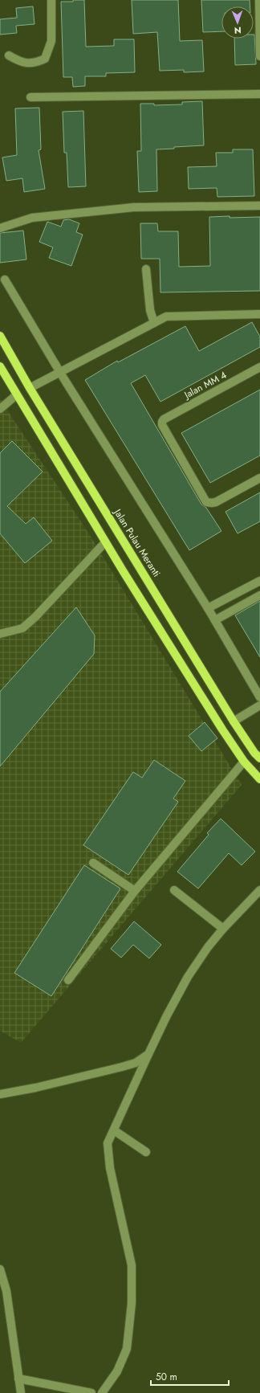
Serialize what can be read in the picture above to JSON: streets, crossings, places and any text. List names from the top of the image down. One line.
{"streets":{"main road":["Jalan Pulau Meranti"],"street":["Jalan MM 4"]},"scale_bar":"50 m","north":"bottom"}
